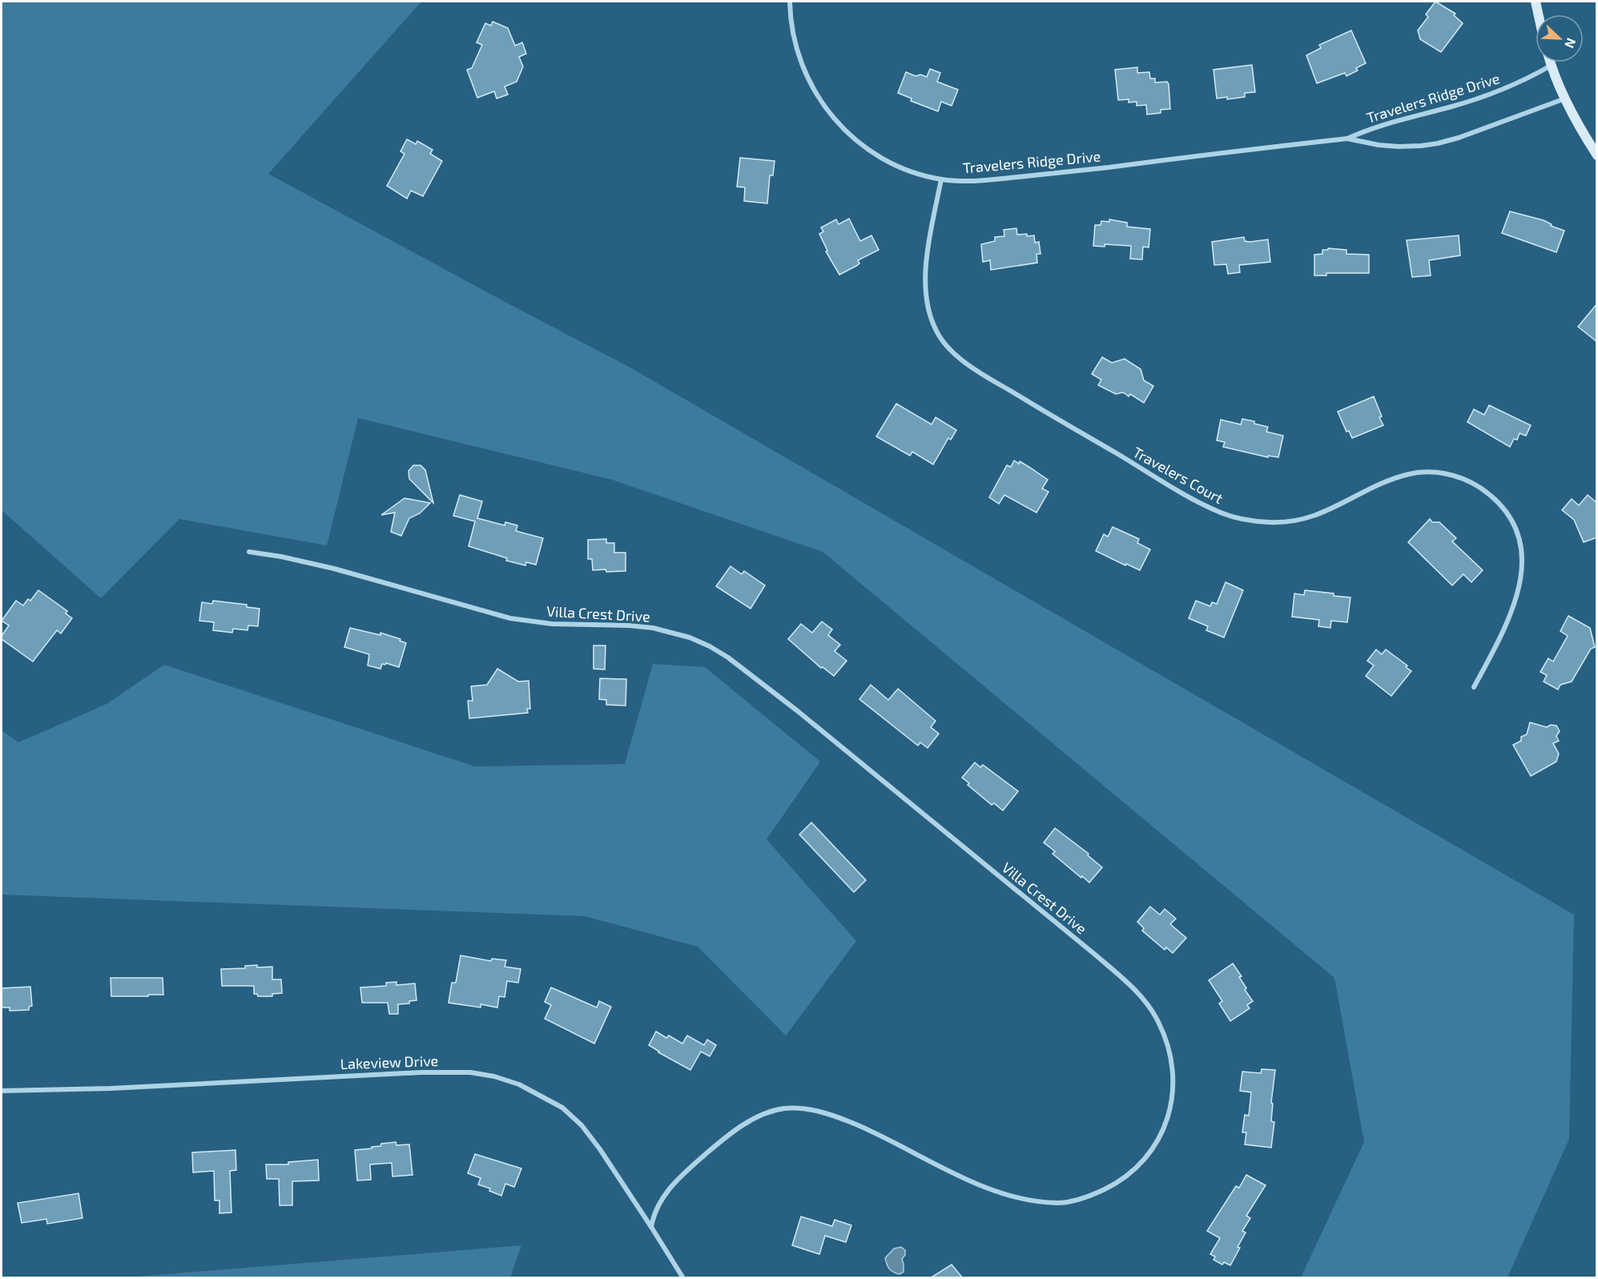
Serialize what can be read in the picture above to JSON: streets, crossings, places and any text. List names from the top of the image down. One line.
{"streets":{"street":["Travelers Ridge Drive","Travelers Court","Villa Crest Drive","Lakeview Drive"]},"crossings":[["Travelers Ridge Drive","Travelers Court"],["Villa Crest Drive","Lakeview Drive"]],"north":"bottom right"}
